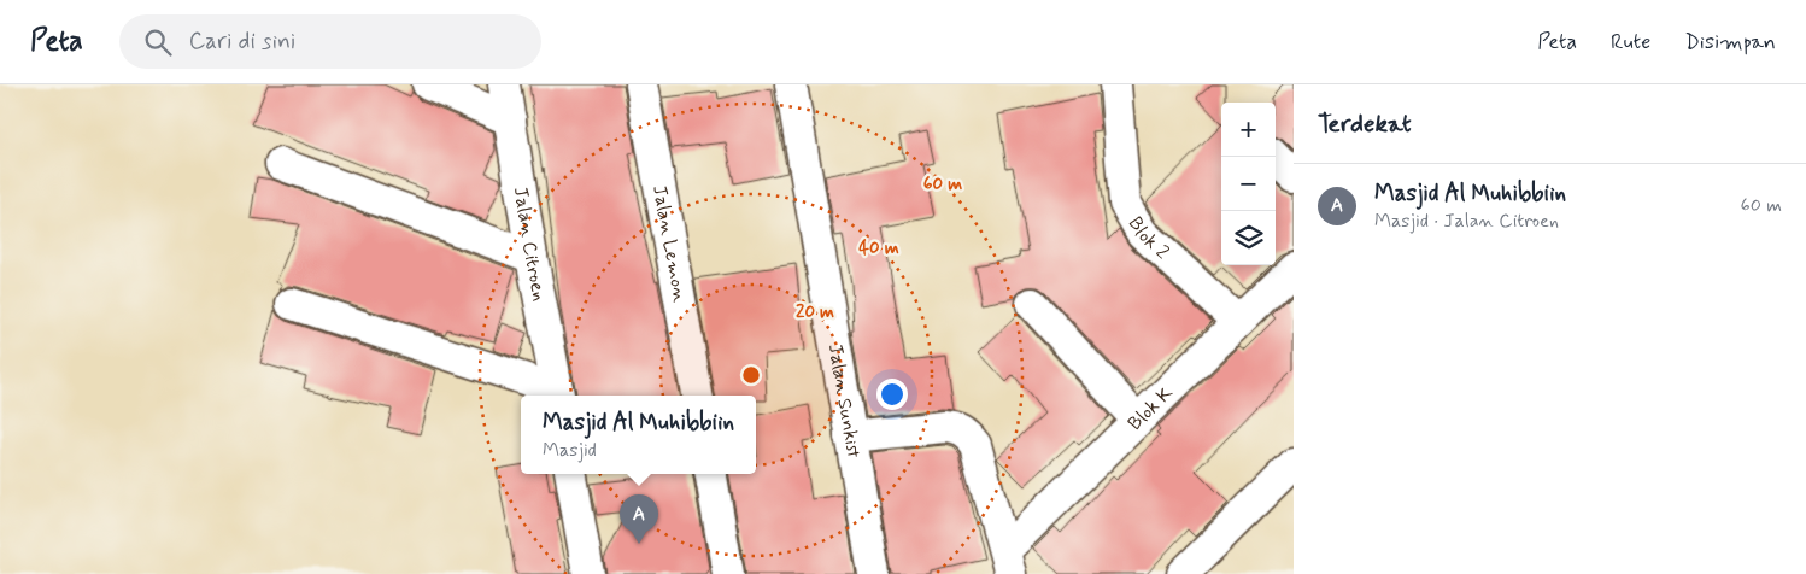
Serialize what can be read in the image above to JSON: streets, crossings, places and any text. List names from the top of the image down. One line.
{"streets":{"street":["Blok 2","Jalan Citroen","Jalan Lemon","Jalan Sunkist","Blok K"]},"crossings":[["Blok 2","Blok K"]],"page":{"header":"Peta","search":"Cari di sini","nav":["Peta","Rute","Disimpan"],"heading":"Terdekat","map_buttons":["+","−"],"list":[{"mark":"A","name":"Masjid Al Muhibbiin","note":"Masjid · Jalan Citroen","value":"60 m"}],"popup":["Masjid Al Muhibbiin","Masjid"],"pins":"A"},"rings":["60 m","40 m","20 m"]}
